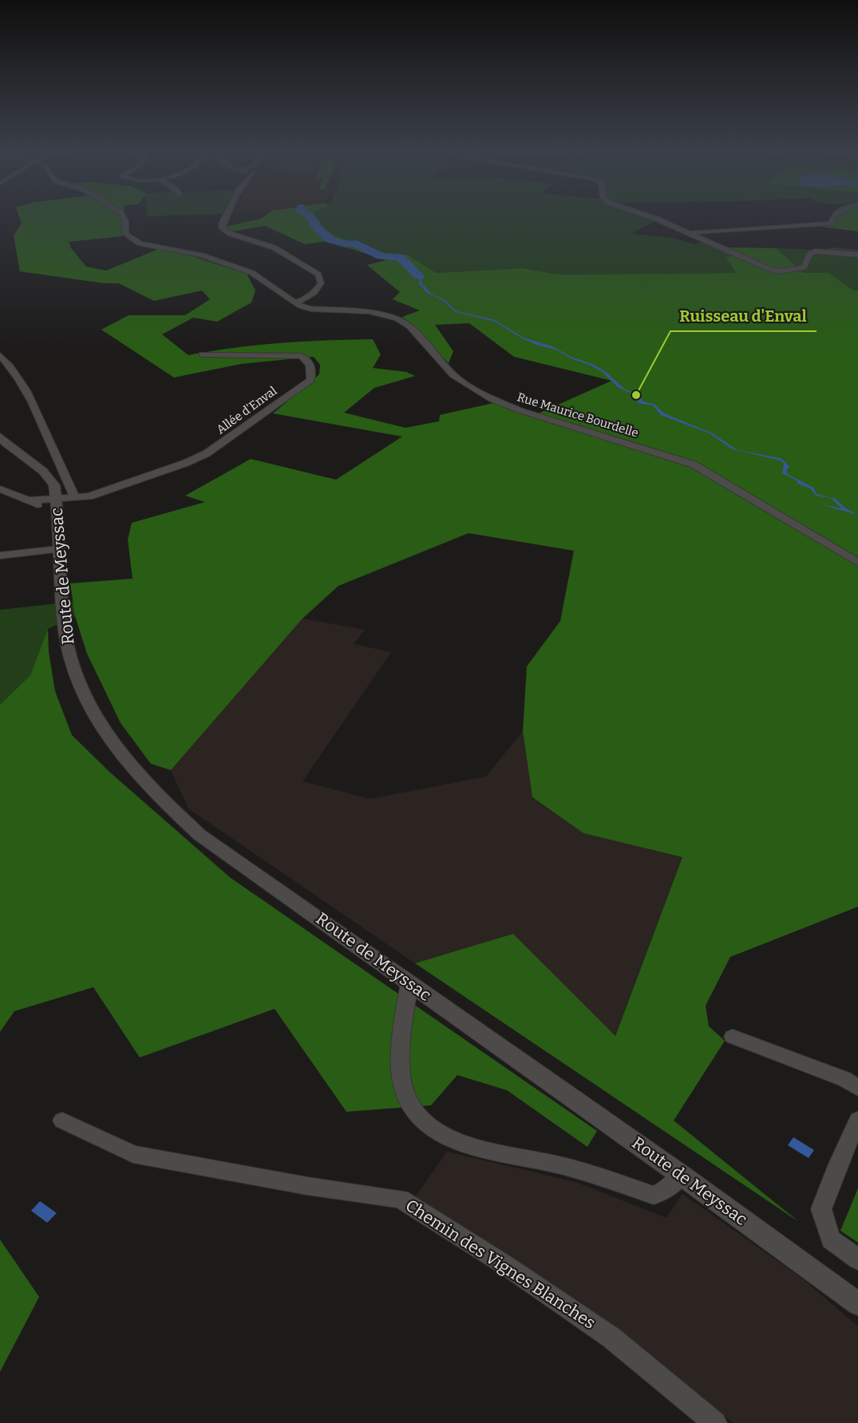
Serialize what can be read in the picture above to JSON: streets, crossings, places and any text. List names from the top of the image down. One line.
{"streets":{"main road":["Route de Meyssac"],"street":["Allée d'Enval","Rue Maurice Bourdelle","Chemin des Vignes Blanches"]},"crossings":[["Allée d'Enval","Route de Meyssac"]],"places":["Ruisseau d'Enval"]}
